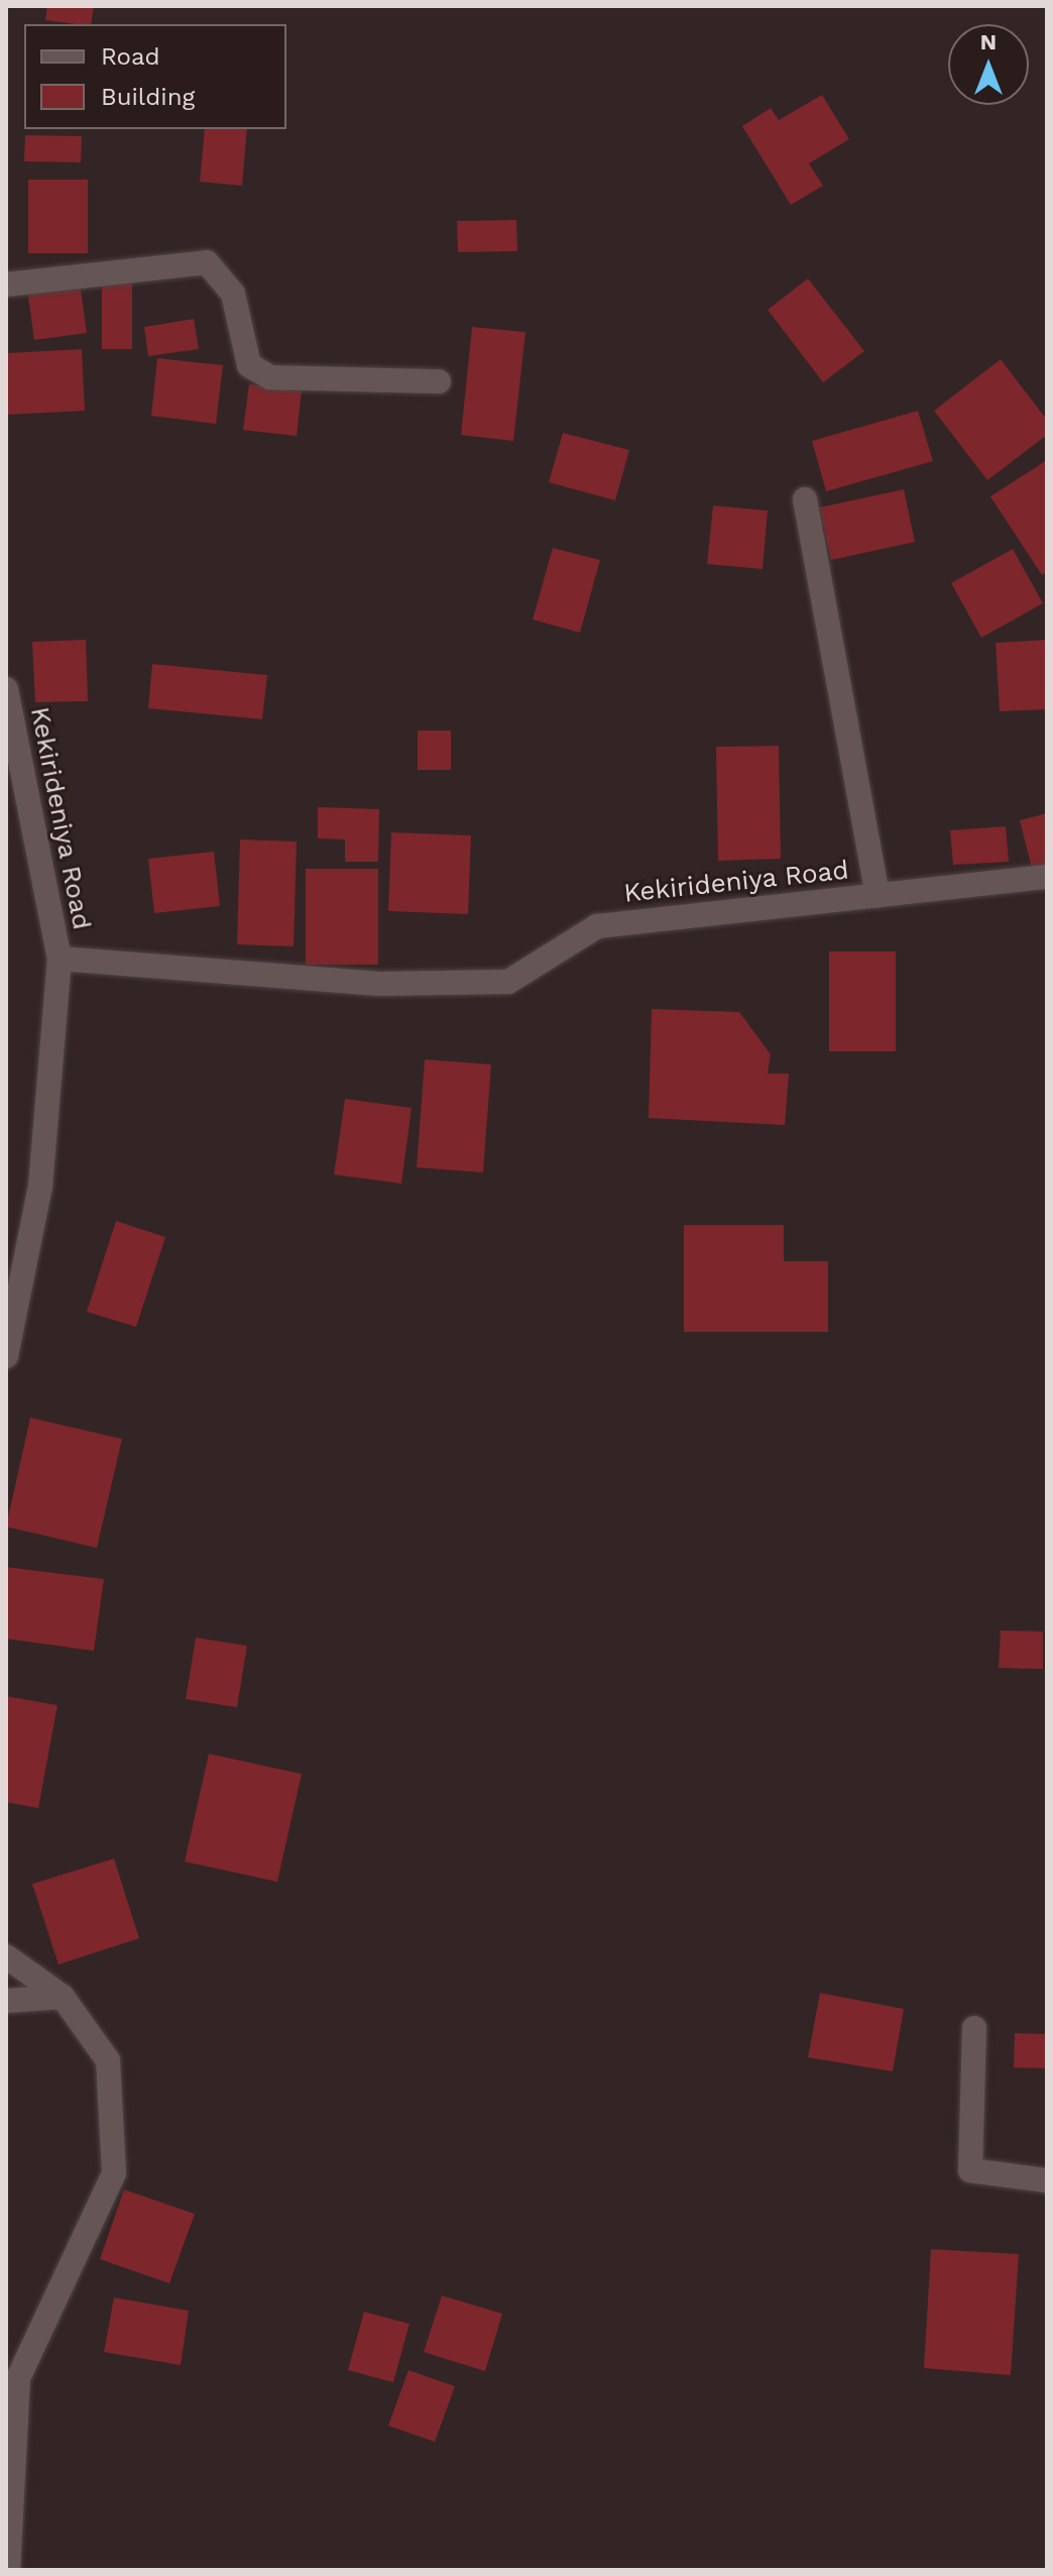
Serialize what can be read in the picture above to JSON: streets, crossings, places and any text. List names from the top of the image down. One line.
{"streets":{"street":["Kekirideniya Road"]},"legend":["Road","Building"],"north":"top"}
